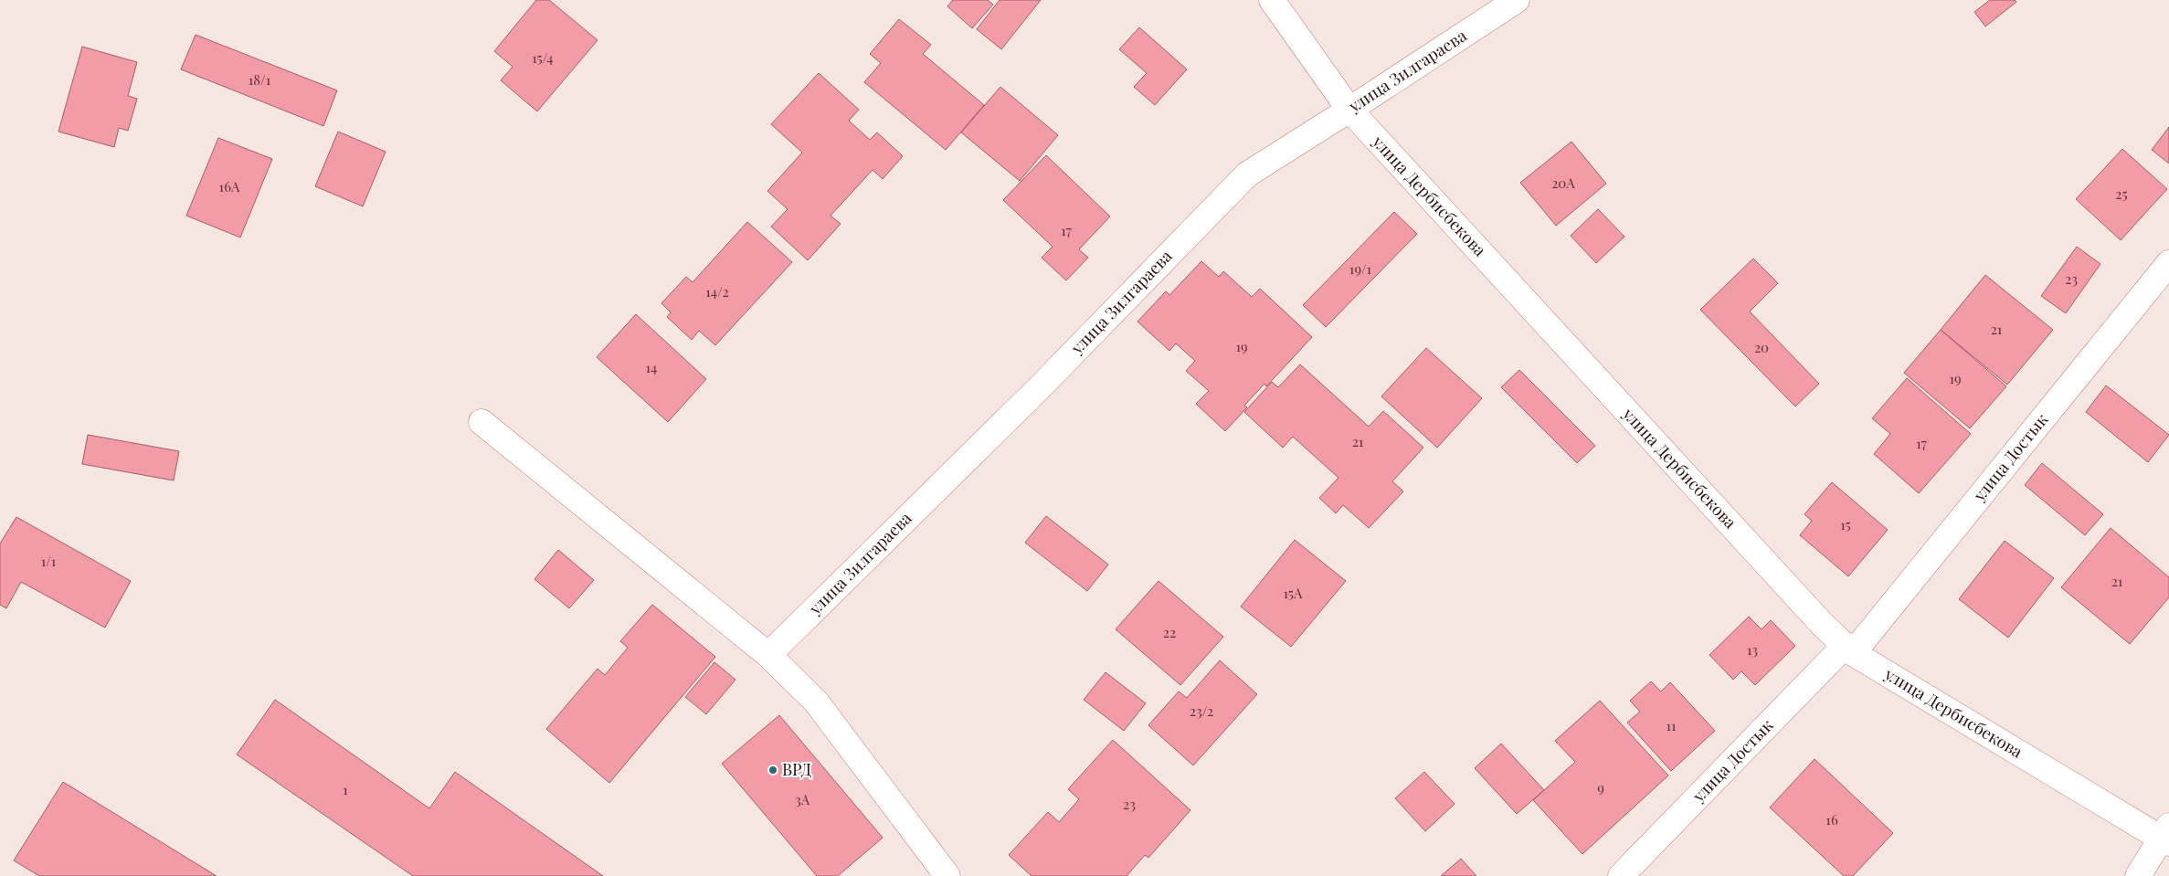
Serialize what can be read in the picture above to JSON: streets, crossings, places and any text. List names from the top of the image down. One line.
{"streets":{"street":["улица Зилгараева","улица Дербисбекова","улица Достык"]},"crossings":[["улица Зилгараева","улица Дербисбекова"],["улица Дербисбекова","улица Достык"]],"places":["ВРД"],"house_numbers":["15/4","18/1","20А","16А","25","17","19/1","23","14/2","21","19","20","14","19","21","17","15","1/1","21","15А","22","13","23/2","11","9","1","3А","23","16"]}
